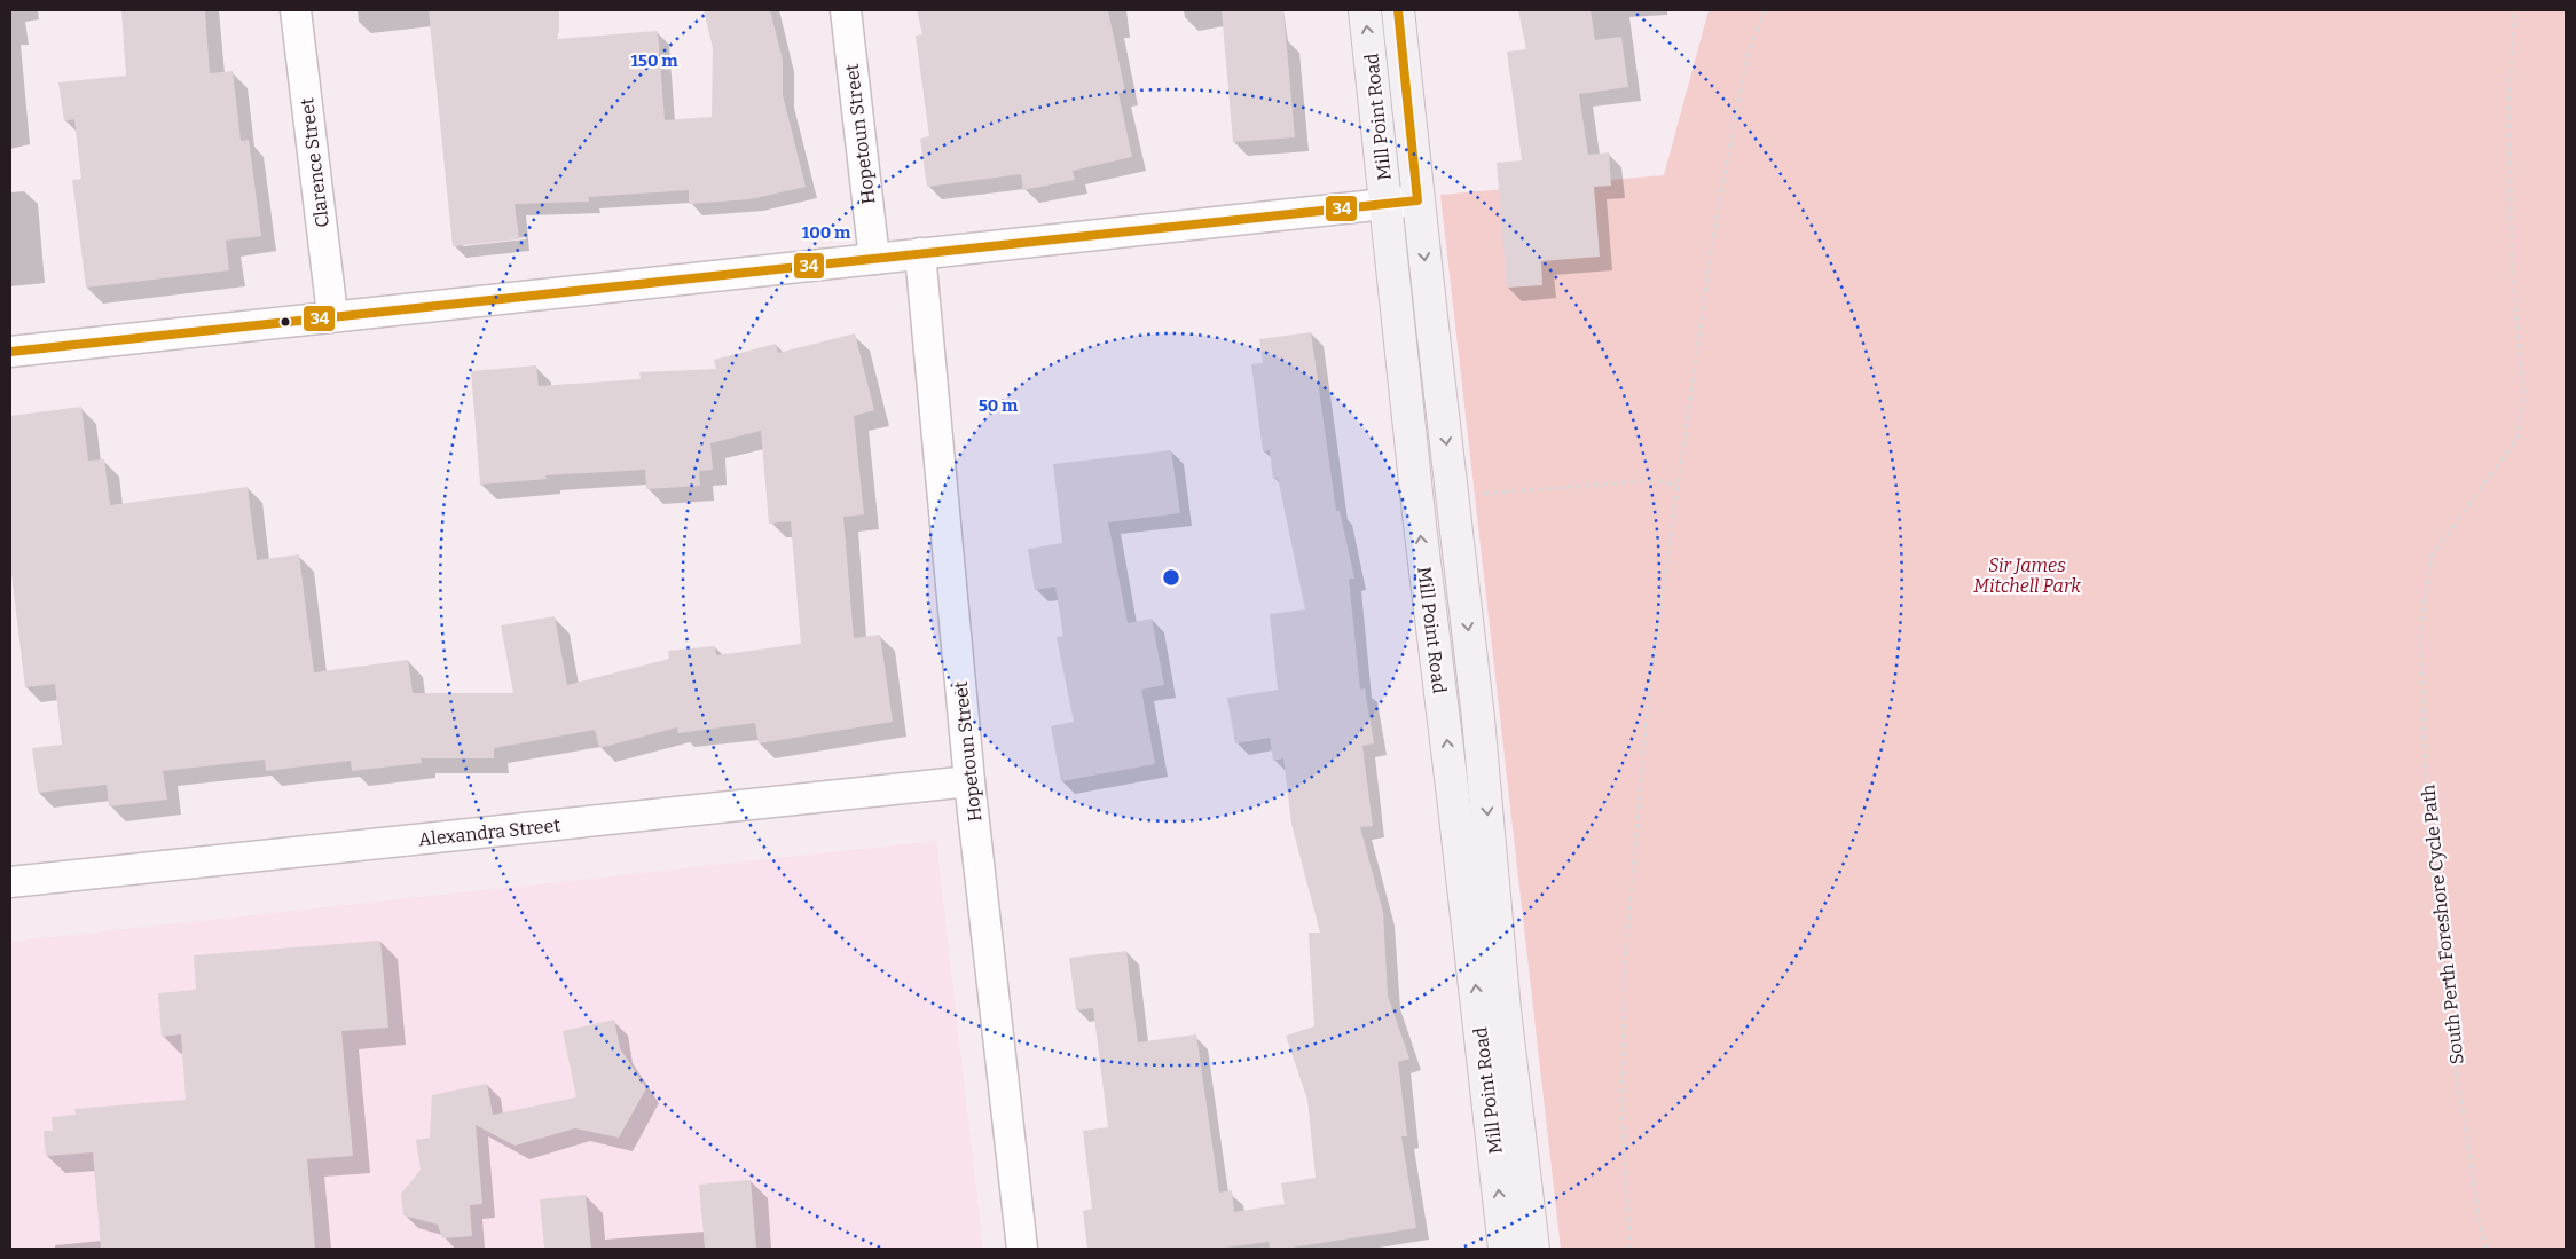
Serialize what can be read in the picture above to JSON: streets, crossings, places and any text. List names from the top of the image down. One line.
{"streets":{"main road":["Mill Point Road"],"street":["Hopetoun Street","Clarence Street","Alexandra Street"],"path":["South Perth Foreshore Cycle Path"]},"crossings":[["Hopetoun Street","Alexandra Street"]],"parks":["Sir James Mitchell Park"],"lines":["transit line 34"],"rings":["150 m","100 m","50 m"]}
